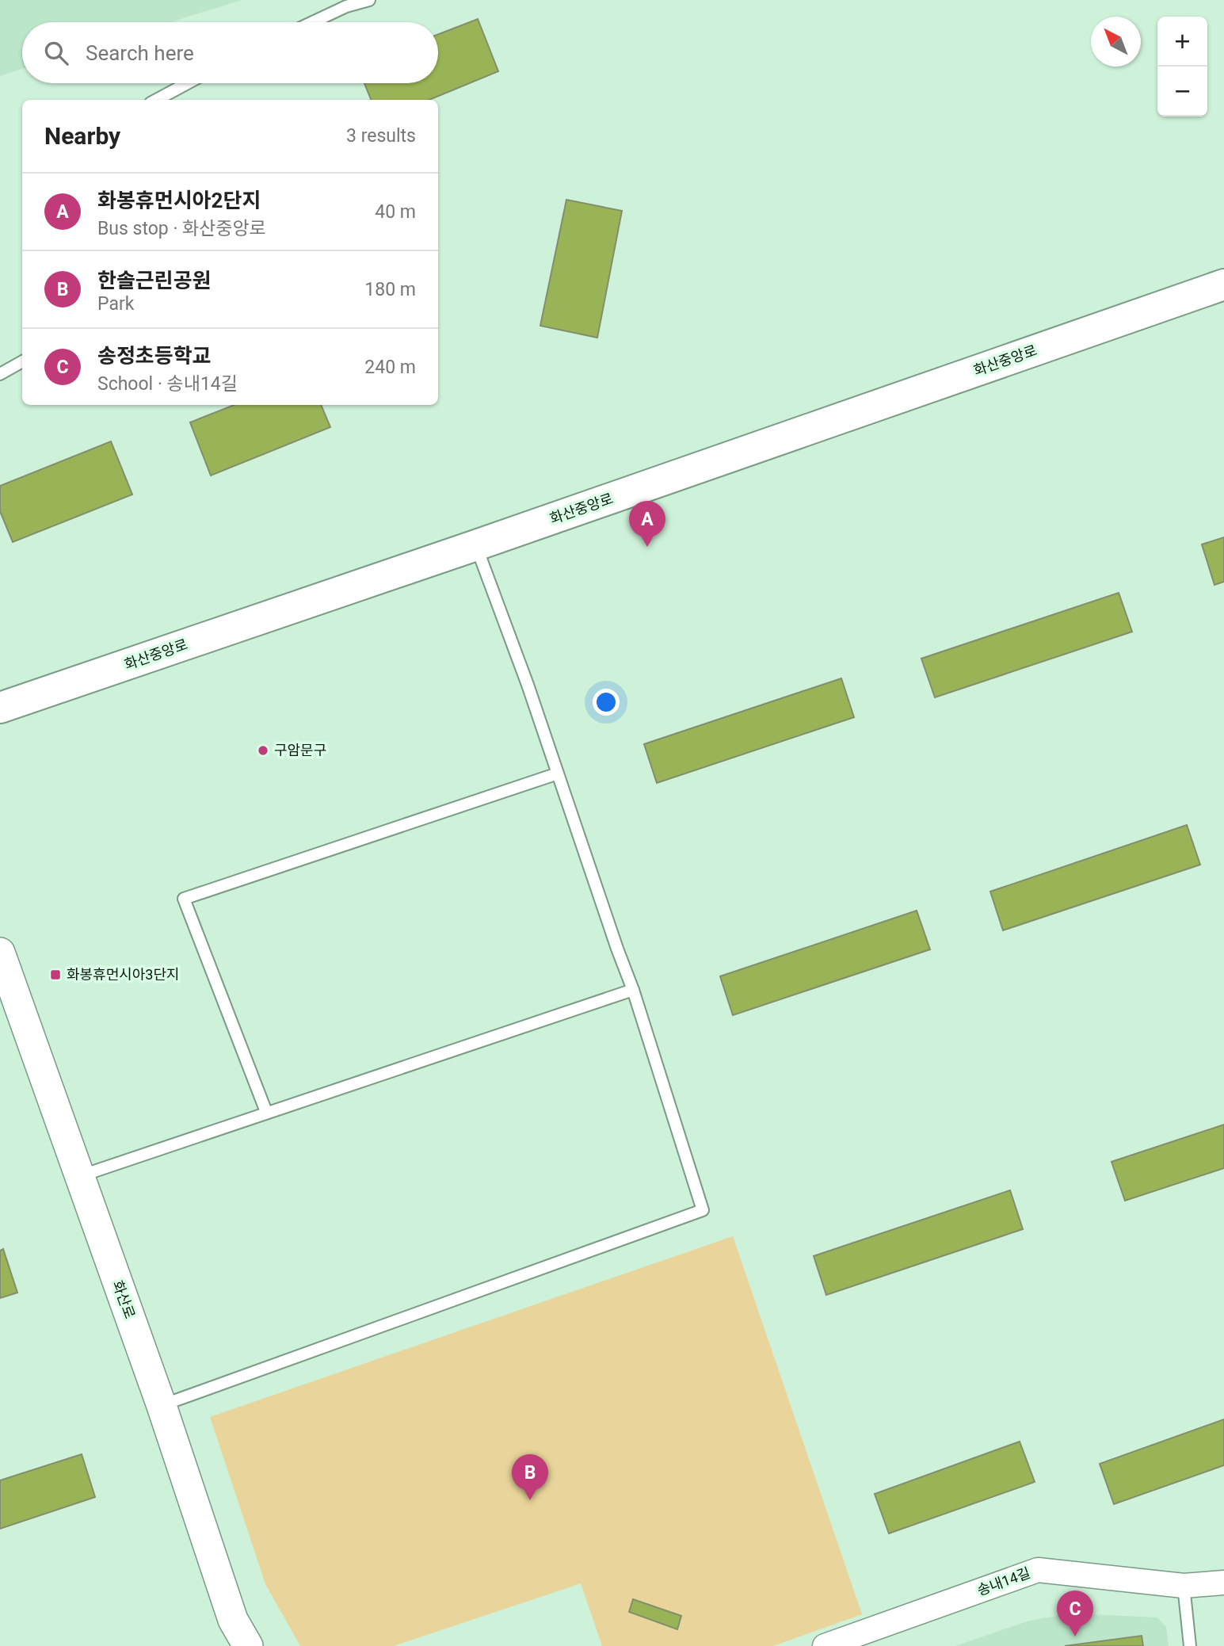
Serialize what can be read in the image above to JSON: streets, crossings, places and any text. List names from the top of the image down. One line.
{"streets":{"main road":["화산중앙로"],"street":["화산로","송내14길"]},"places":{"other":["구암문구"],"transit":["화봉휴먼시아3단지"]},"north":"top left","page":{"map_buttons":["+","−"],"search":"Search here","heading":["Nearby","3 results"],"list":[{"mark":"A","name":"화봉휴먼시아2단지","note":"Bus stop · 화산중앙로","value":"40 m"},{"mark":"B","name":"한솔근린공원","note":"Park","value":"180 m"},{"mark":"C","name":"송정초등학교","note":"School · 송내14길","value":"240 m"}],"pins":["A","B","C"]}}
